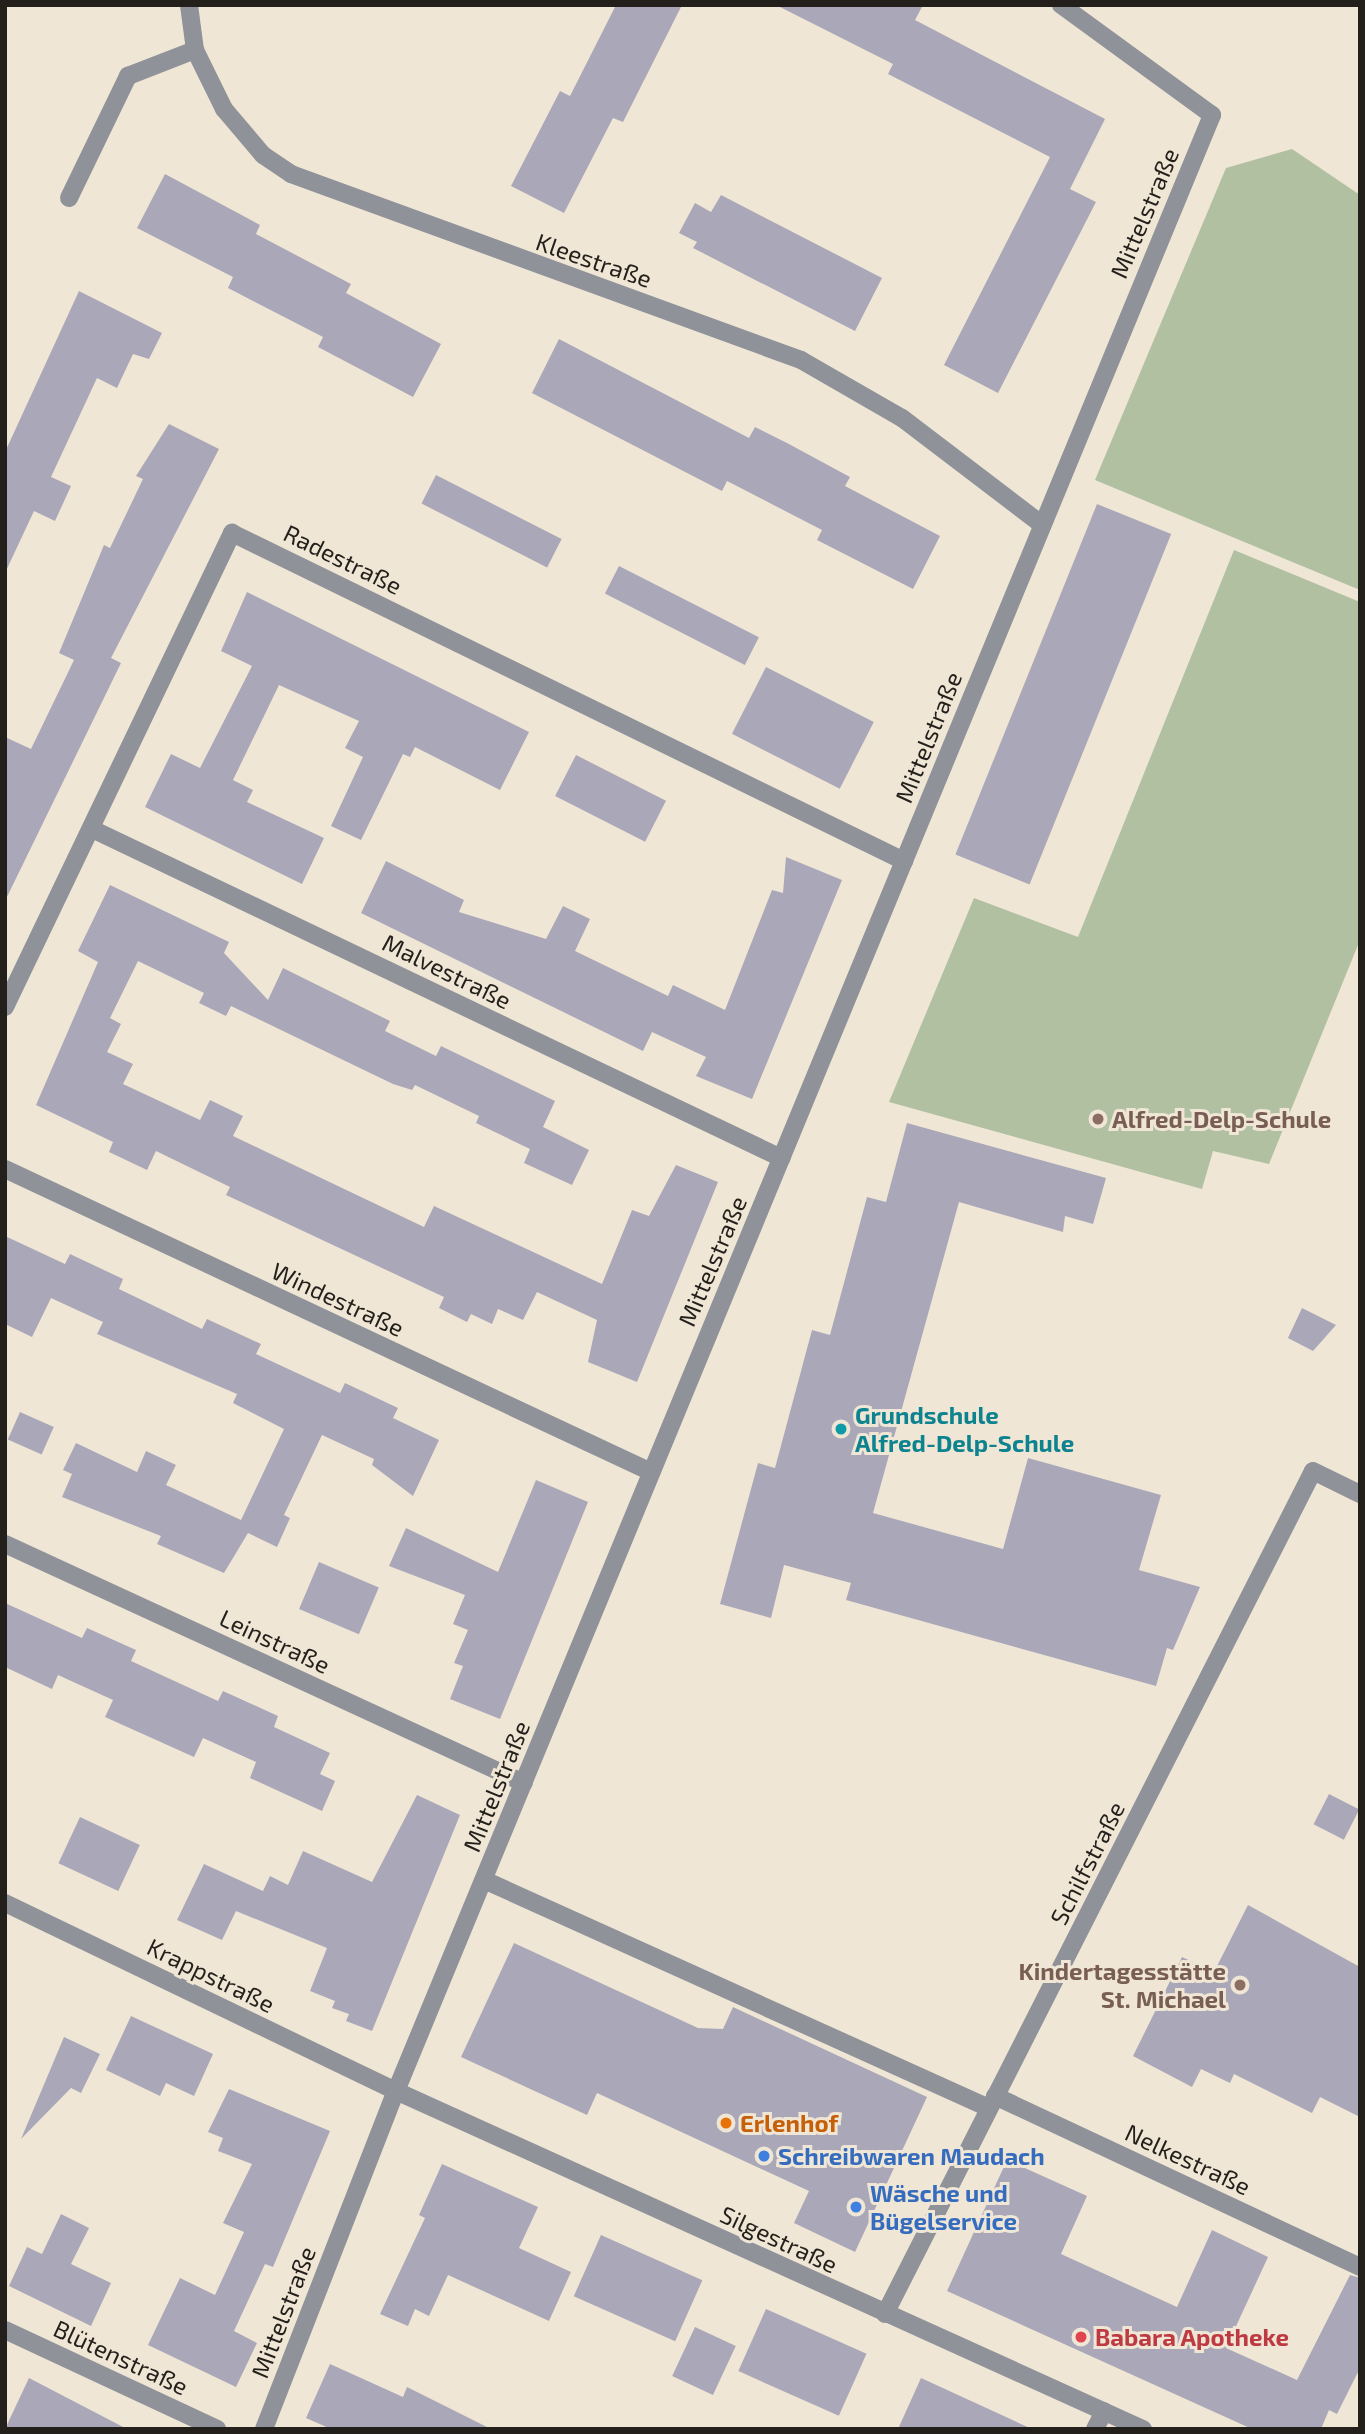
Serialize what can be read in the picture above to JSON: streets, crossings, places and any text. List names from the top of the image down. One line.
{"streets":{"street":["Mittelstraße","Kleestraße","Radestraße","Malvestraße","Windestraße","Leinstraße","Schilfstraße","Krappstraße","Nelkestraße","Silgestraße","Blütenstraße"]},"crossings":[["Mittelstraße","Kleestraße"],["Mittelstraße","Radestraße"],["Mittelstraße","Malvestraße"],["Mittelstraße","Windestraße"],["Mittelstraße","Leinstraße"],["Mittelstraße","Krappstraße"],["Mittelstraße","Nelkestraße"],["Mittelstraße","Silgestraße"],["Radestraße","Malvestraße"],["Schilfstraße","Nelkestraße"],["Schilfstraße","Silgestraße"],["Krappstraße","Silgestraße"]],"places":["Alfred-Delp-Schule","Grundschule Alfred-Delp-Schule","Kindertagesstätte St. Michael","Erlenhof","Schreibwaren Maudach","Wäsche und Bügelservice","Babara Apotheke"]}
